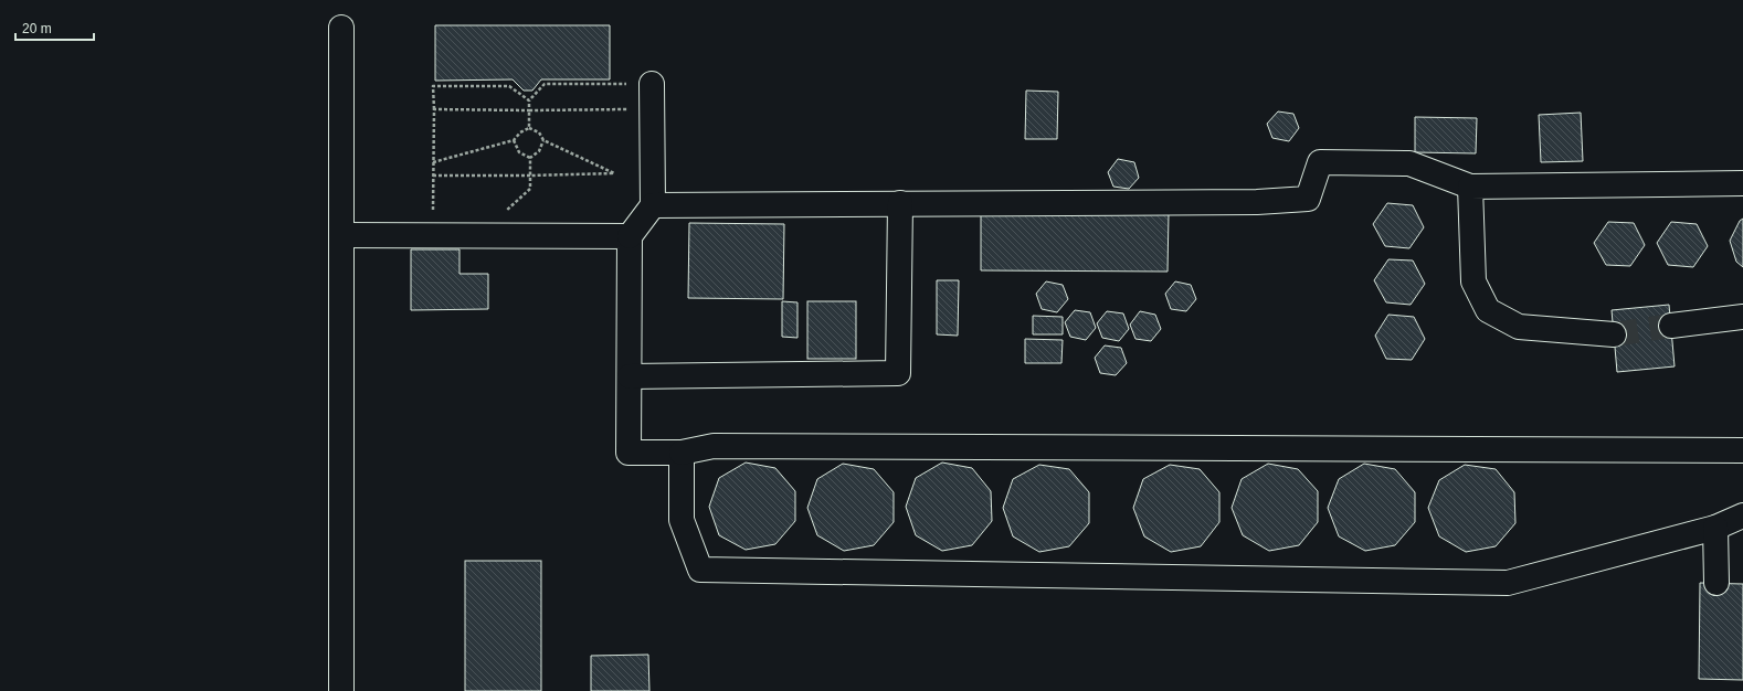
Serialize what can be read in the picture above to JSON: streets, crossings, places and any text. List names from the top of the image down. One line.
{"scale_bar":"20 m"}
